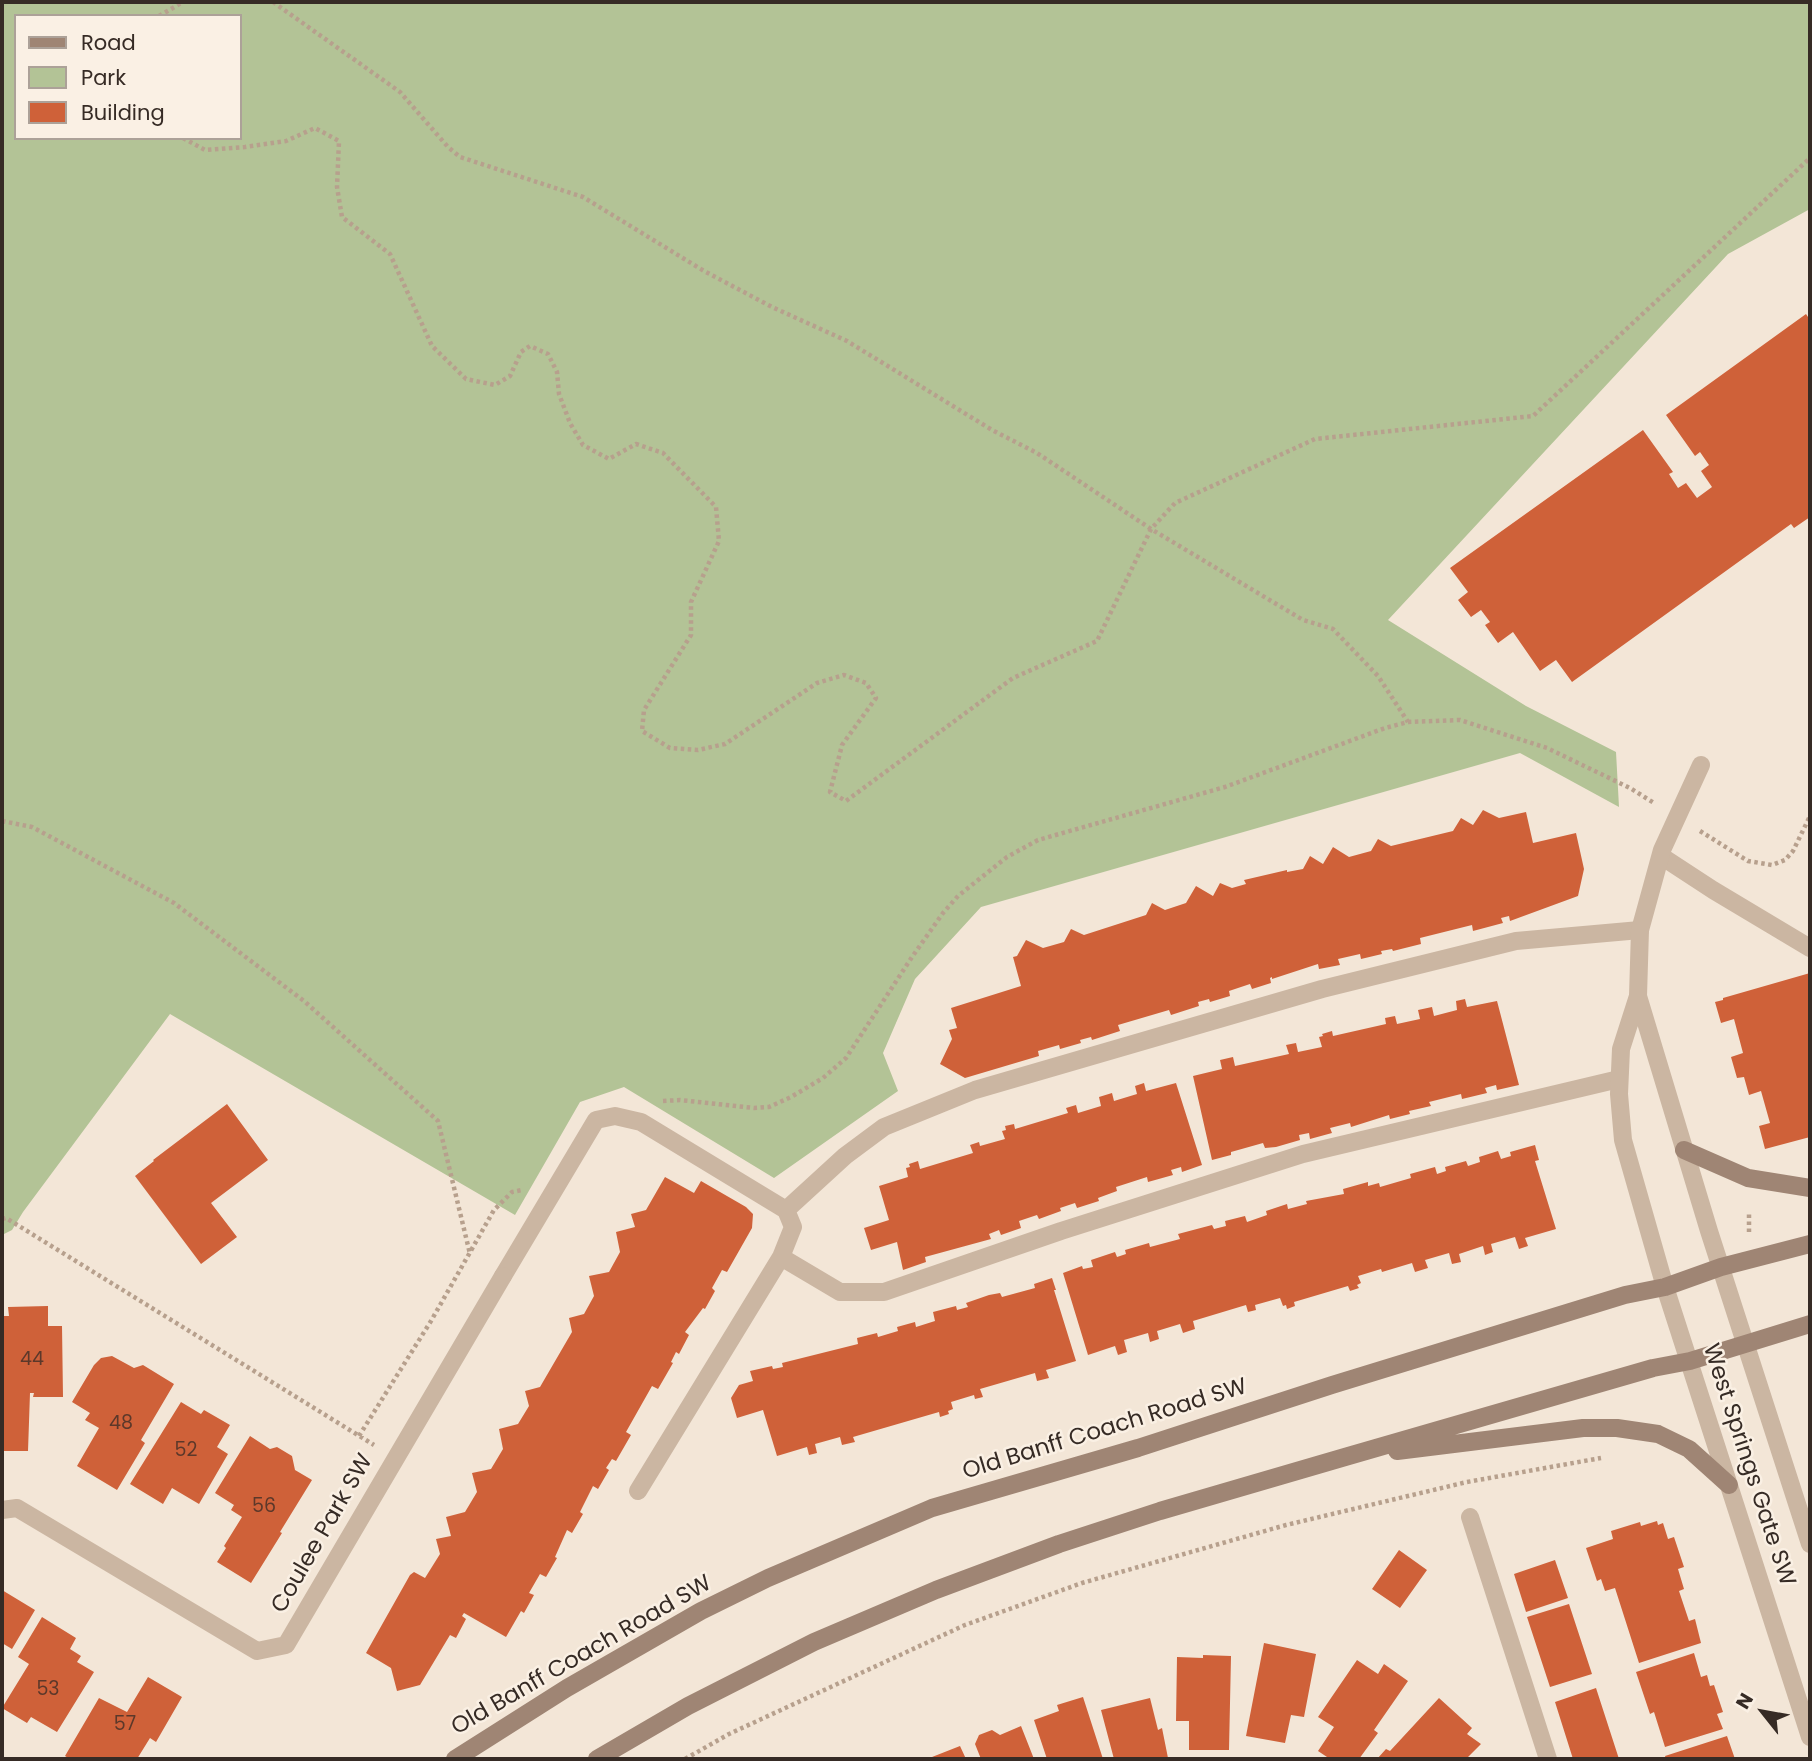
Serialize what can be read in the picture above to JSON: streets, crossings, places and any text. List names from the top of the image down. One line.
{"streets":{"main road":["Old Banff Coach Road SW"],"street":["West Springs Gate SW","Coulee Park SW"]},"crossings":[["Old Banff Coach Road SW","West Springs Gate SW"]],"house_numbers":["44","48","52","56","53","57"],"legend":["Road","Park","Building"],"north":"top left"}
